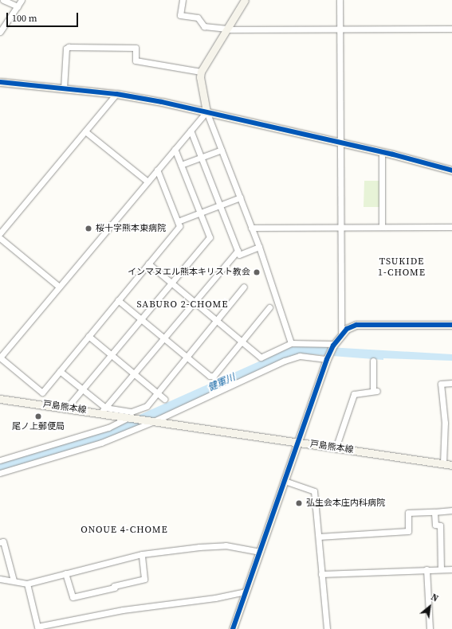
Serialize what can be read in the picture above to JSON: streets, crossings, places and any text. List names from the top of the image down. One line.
{"streets":{"street":["戸島熊本線"]},"districts":["TSUKIDE 1-CHOME","SABURO 2-CHOME","ONOUE 4-CHOME"],"water":["健軍川"],"places":["桜十字熊本東病院","インマヌエル熊本キリスト教会","尾ノ上郵便局","弘生会本庄内科病院"],"scale_bar":"100 m","north":"top right"}
